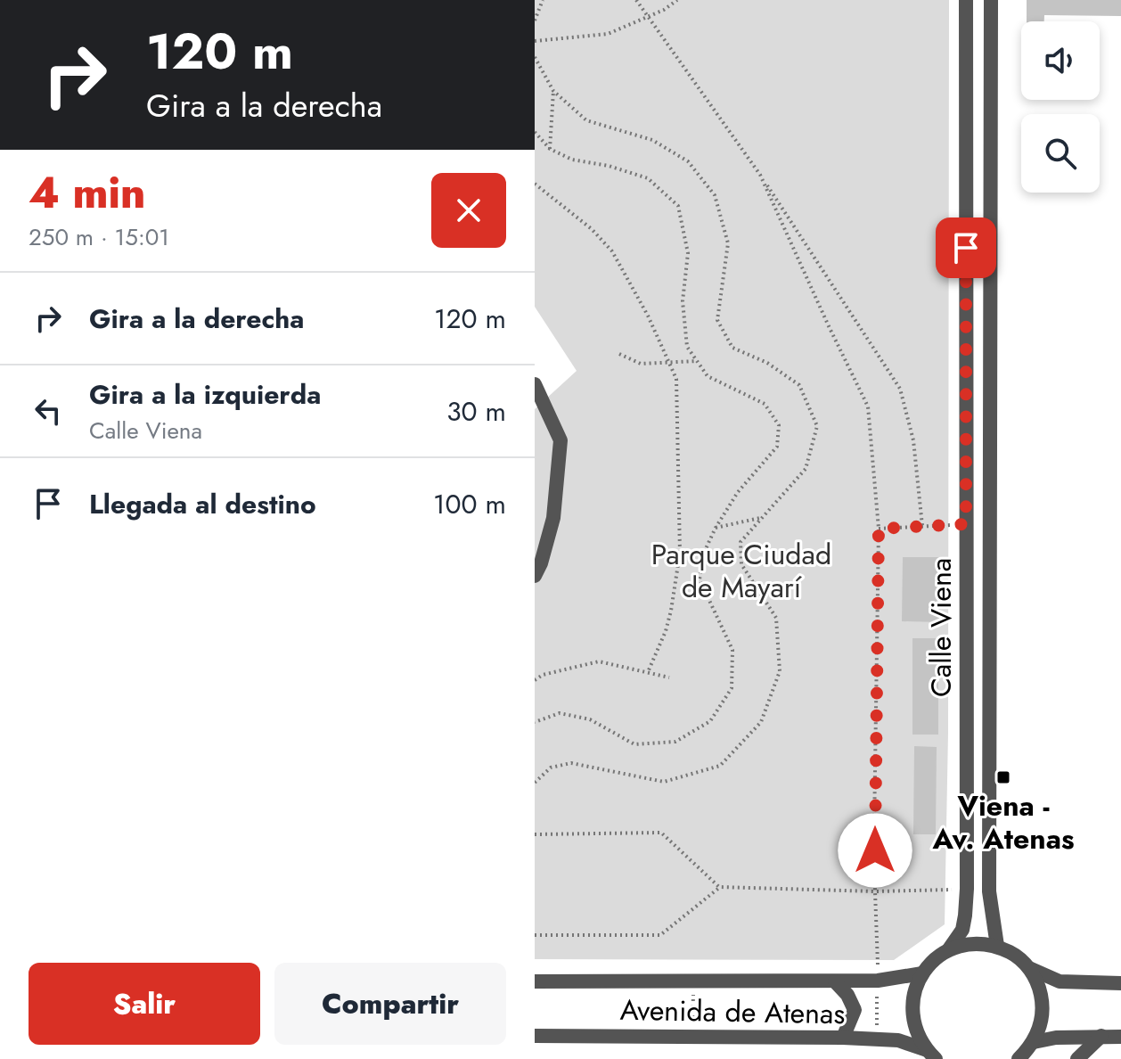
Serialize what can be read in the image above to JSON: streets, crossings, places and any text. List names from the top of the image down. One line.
{"streets":{"street":["Calle Viena","Avenida de Atenas"]},"parks":["Parque Ciudad de Mayarí"],"places":{"transit":["Viena - Av. Atenas"]},"page":{"turn":["120 m","Gira a la derecha"],"heading":["4 min","250 m · 15:01"],"list":[{"name":"Gira a la derecha","value":"120 m"},{"name":"Gira a la izquierda","note":"Calle Viena","value":"30 m"},{"name":"Llegada al destino","value":"100 m"}],"buttons":["Salir","Compartir"]}}
